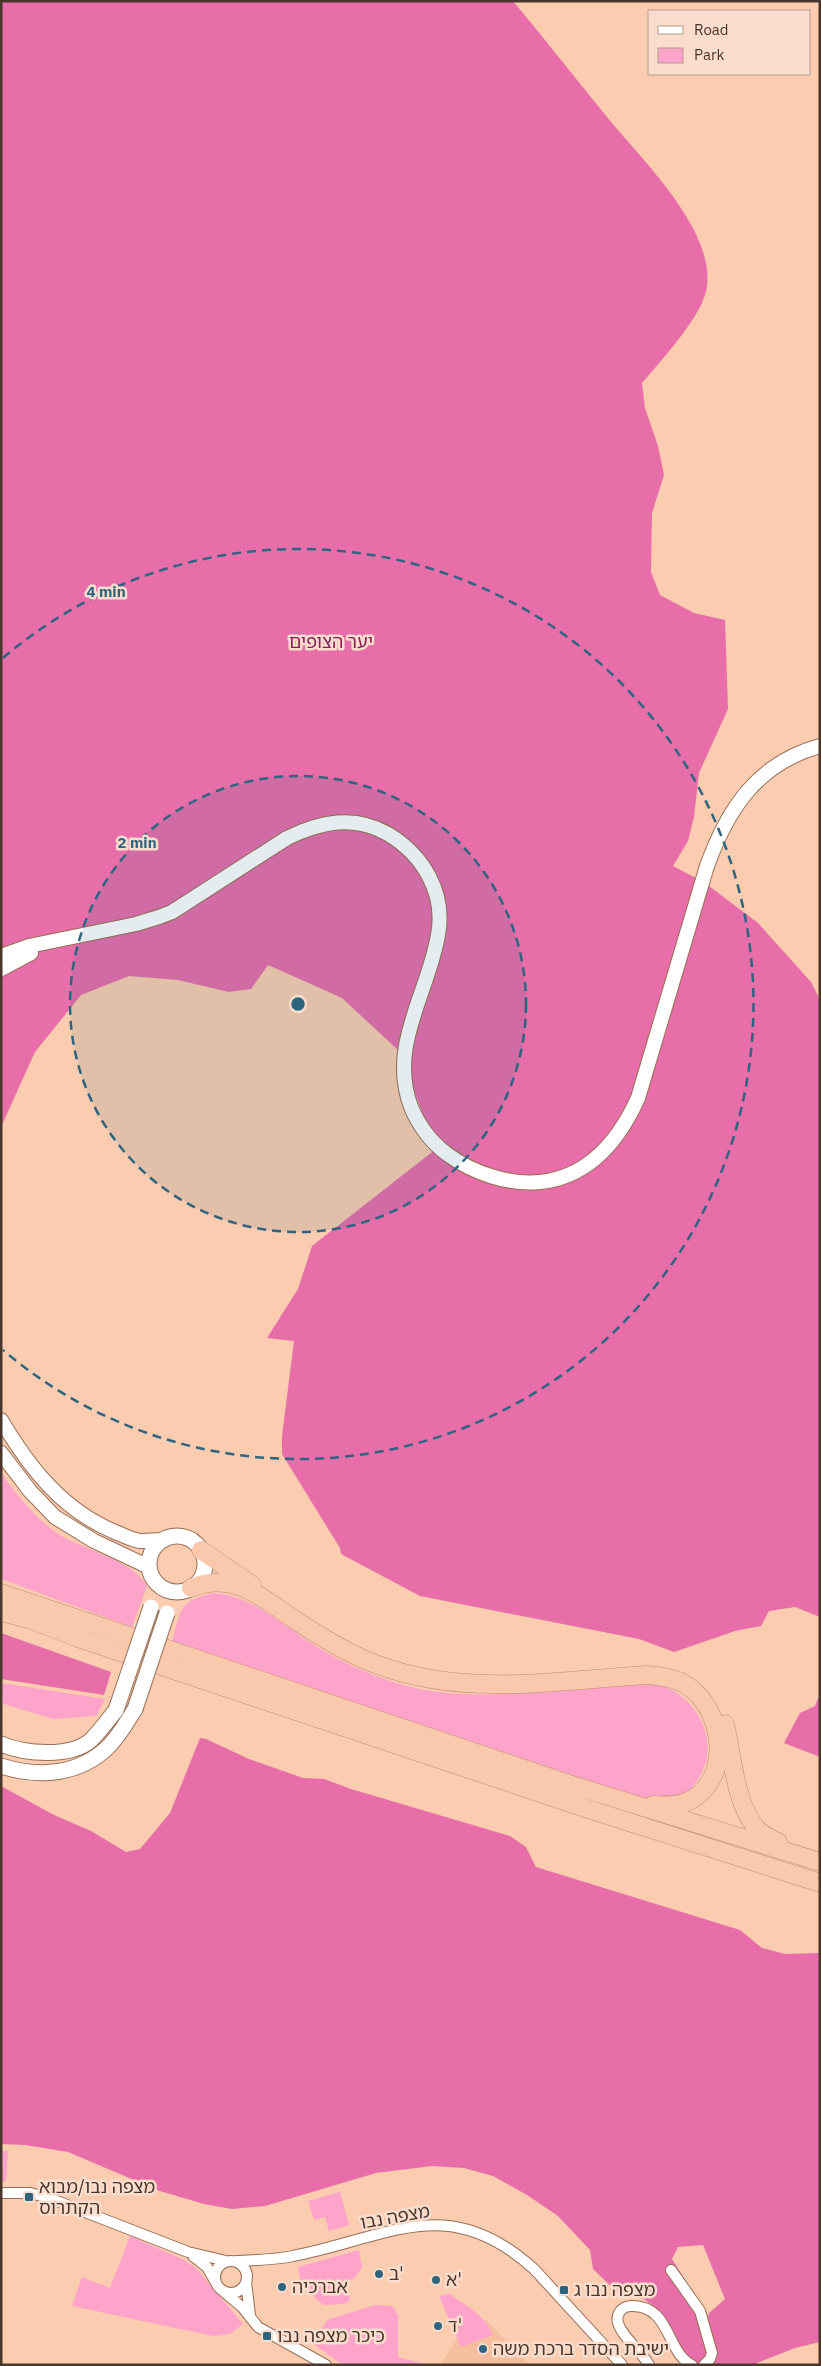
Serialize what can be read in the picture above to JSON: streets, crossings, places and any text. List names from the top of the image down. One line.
{"streets":{"street":["מצפה נבו"]},"parks":["יער הצופים"],"places":{"transit":["מצפה נבו/מבוא הקתרוס","מצפה נבו ג","כיכר מצפה נבו"],"other":["ב'","א'","אברכיה","ד'","ישיבת הסדר ברכת משה"]},"legend":["Road","Park"],"rings":["4 min","2 min"]}
